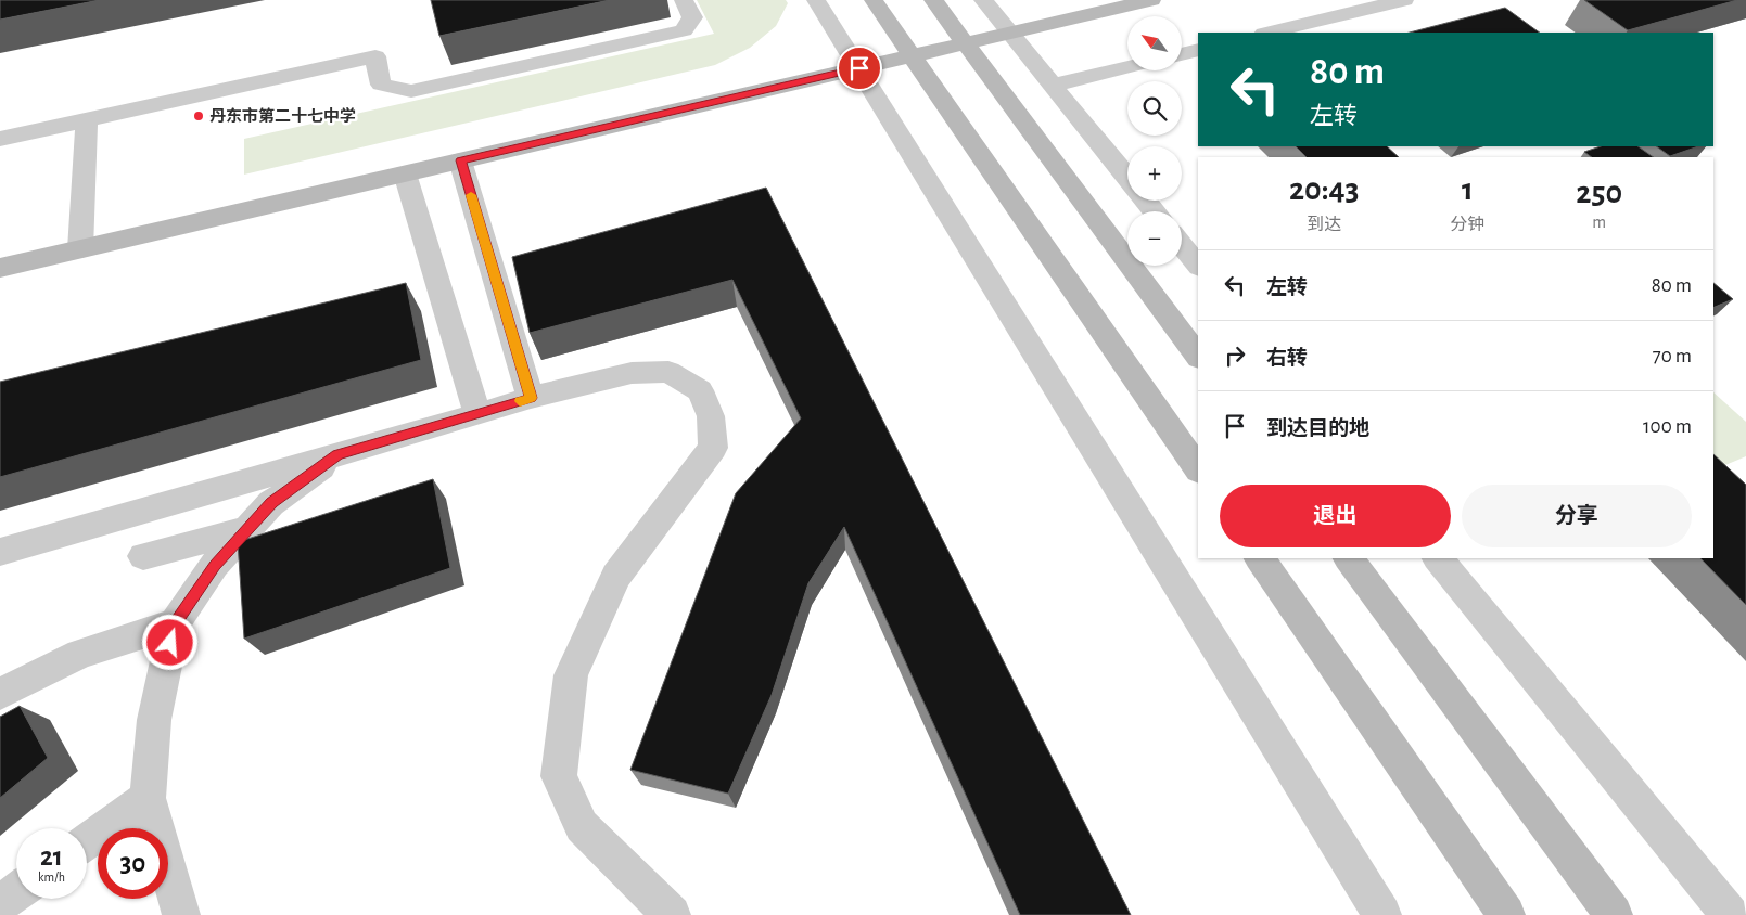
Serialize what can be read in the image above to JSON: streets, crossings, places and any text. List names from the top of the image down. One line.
{"places":["丹东市第二十七中学"],"north":"top left","page":{"map_buttons":["+","−"],"turn":["80 m","左转"],"eta":["20:43","到达","1","分钟","250","m"],"list":[{"name":"左转","value":"80 m"},{"name":"右转","value":"70 m"},{"name":"到达目的地","value":"100 m"}],"buttons":["退出","分享"],"speed":"21 km/h","limit":"30"}}
